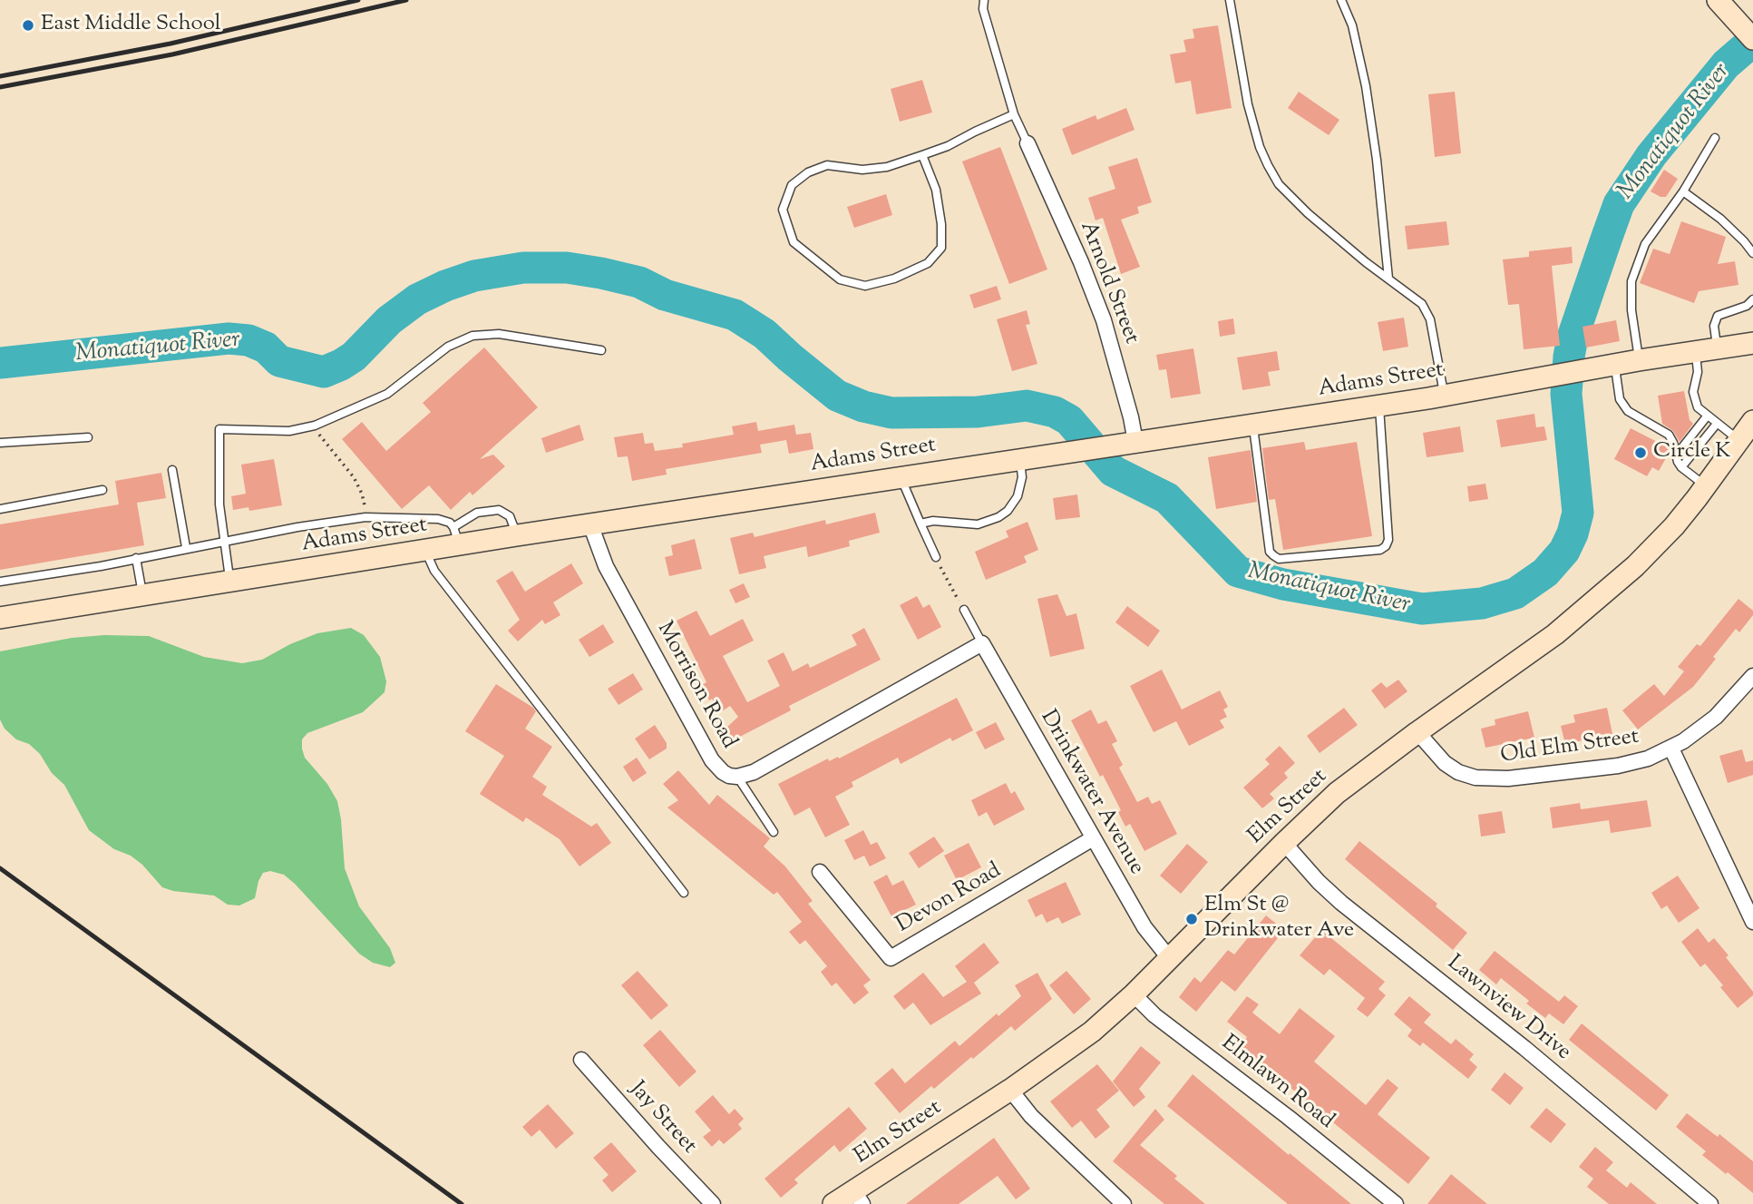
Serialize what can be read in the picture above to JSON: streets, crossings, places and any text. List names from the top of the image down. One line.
{"streets":{"street":["Arnold Street","Adams Street","Morrison Road","Old Elm Street","Drinkwater Avenue","Elm Street","Devon Road","Lawnview Drive","Elmlawn Road","Jay Street"]},"crossings":[["Arnold Street","Adams Street"],["Adams Street","Morrison Road"],["Morrison Road","Drinkwater Avenue"],["Old Elm Street","Elm Street"],["Drinkwater Avenue","Elm Street"],["Drinkwater Avenue","Devon Road"],["Elm Street","Lawnview Drive"],["Elm Street","Elmlawn Road"]],"water":["Monatiquot River"],"places":["East Middle School","Circle K","Elm St @ Drinkwater Ave"]}
